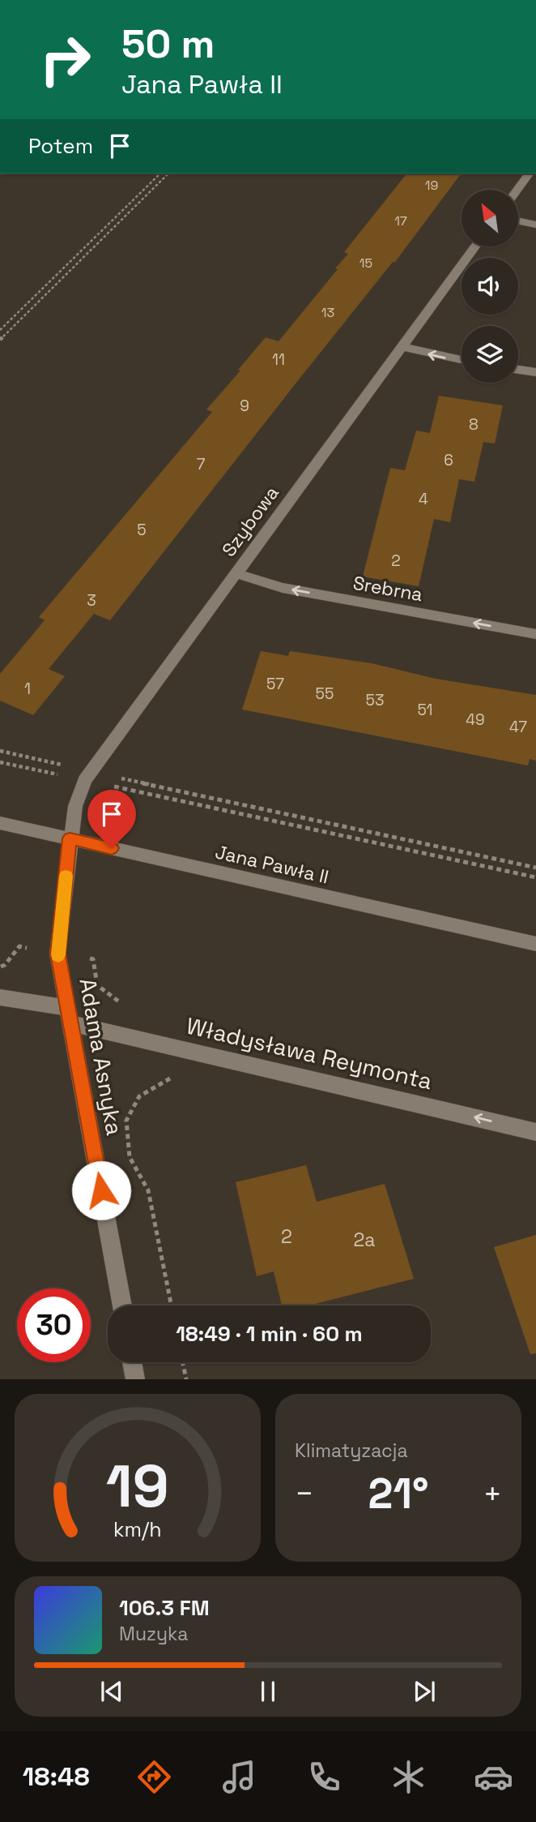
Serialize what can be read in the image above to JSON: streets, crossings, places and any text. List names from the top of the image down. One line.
{"streets":{"street":["Szybowa","Srebrna","Jana Pawła II","Władysława Reymonta","Adama Asnyka"]},"crossings":[["Szybowa","Srebrna"],["Szybowa","Jana Pawła II"],["Szybowa","Adama Asnyka"],["Jana Pawła II","Adama Asnyka"],["Władysława Reymonta","Adama Asnyka"]],"one_way":["Srebrna","Władysława Reymonta"],"house_numbers":["19","17","15","13","11","9","8","6","7","4","5","2","3","57","1","55","53","51","49","47","2","2a"],"north":"top left","page":{"turn":["50 m","Jana Pawła II"],"then":"Potem","limit":"30","trip":"18:49 · 1 min · 60 m","tile":"Klimatyzacja","heat":["−","21°","+"],"song":["106.3 FM","Muzyka"],"tabs":"18:48","gauge":["19","km/h"]}}
